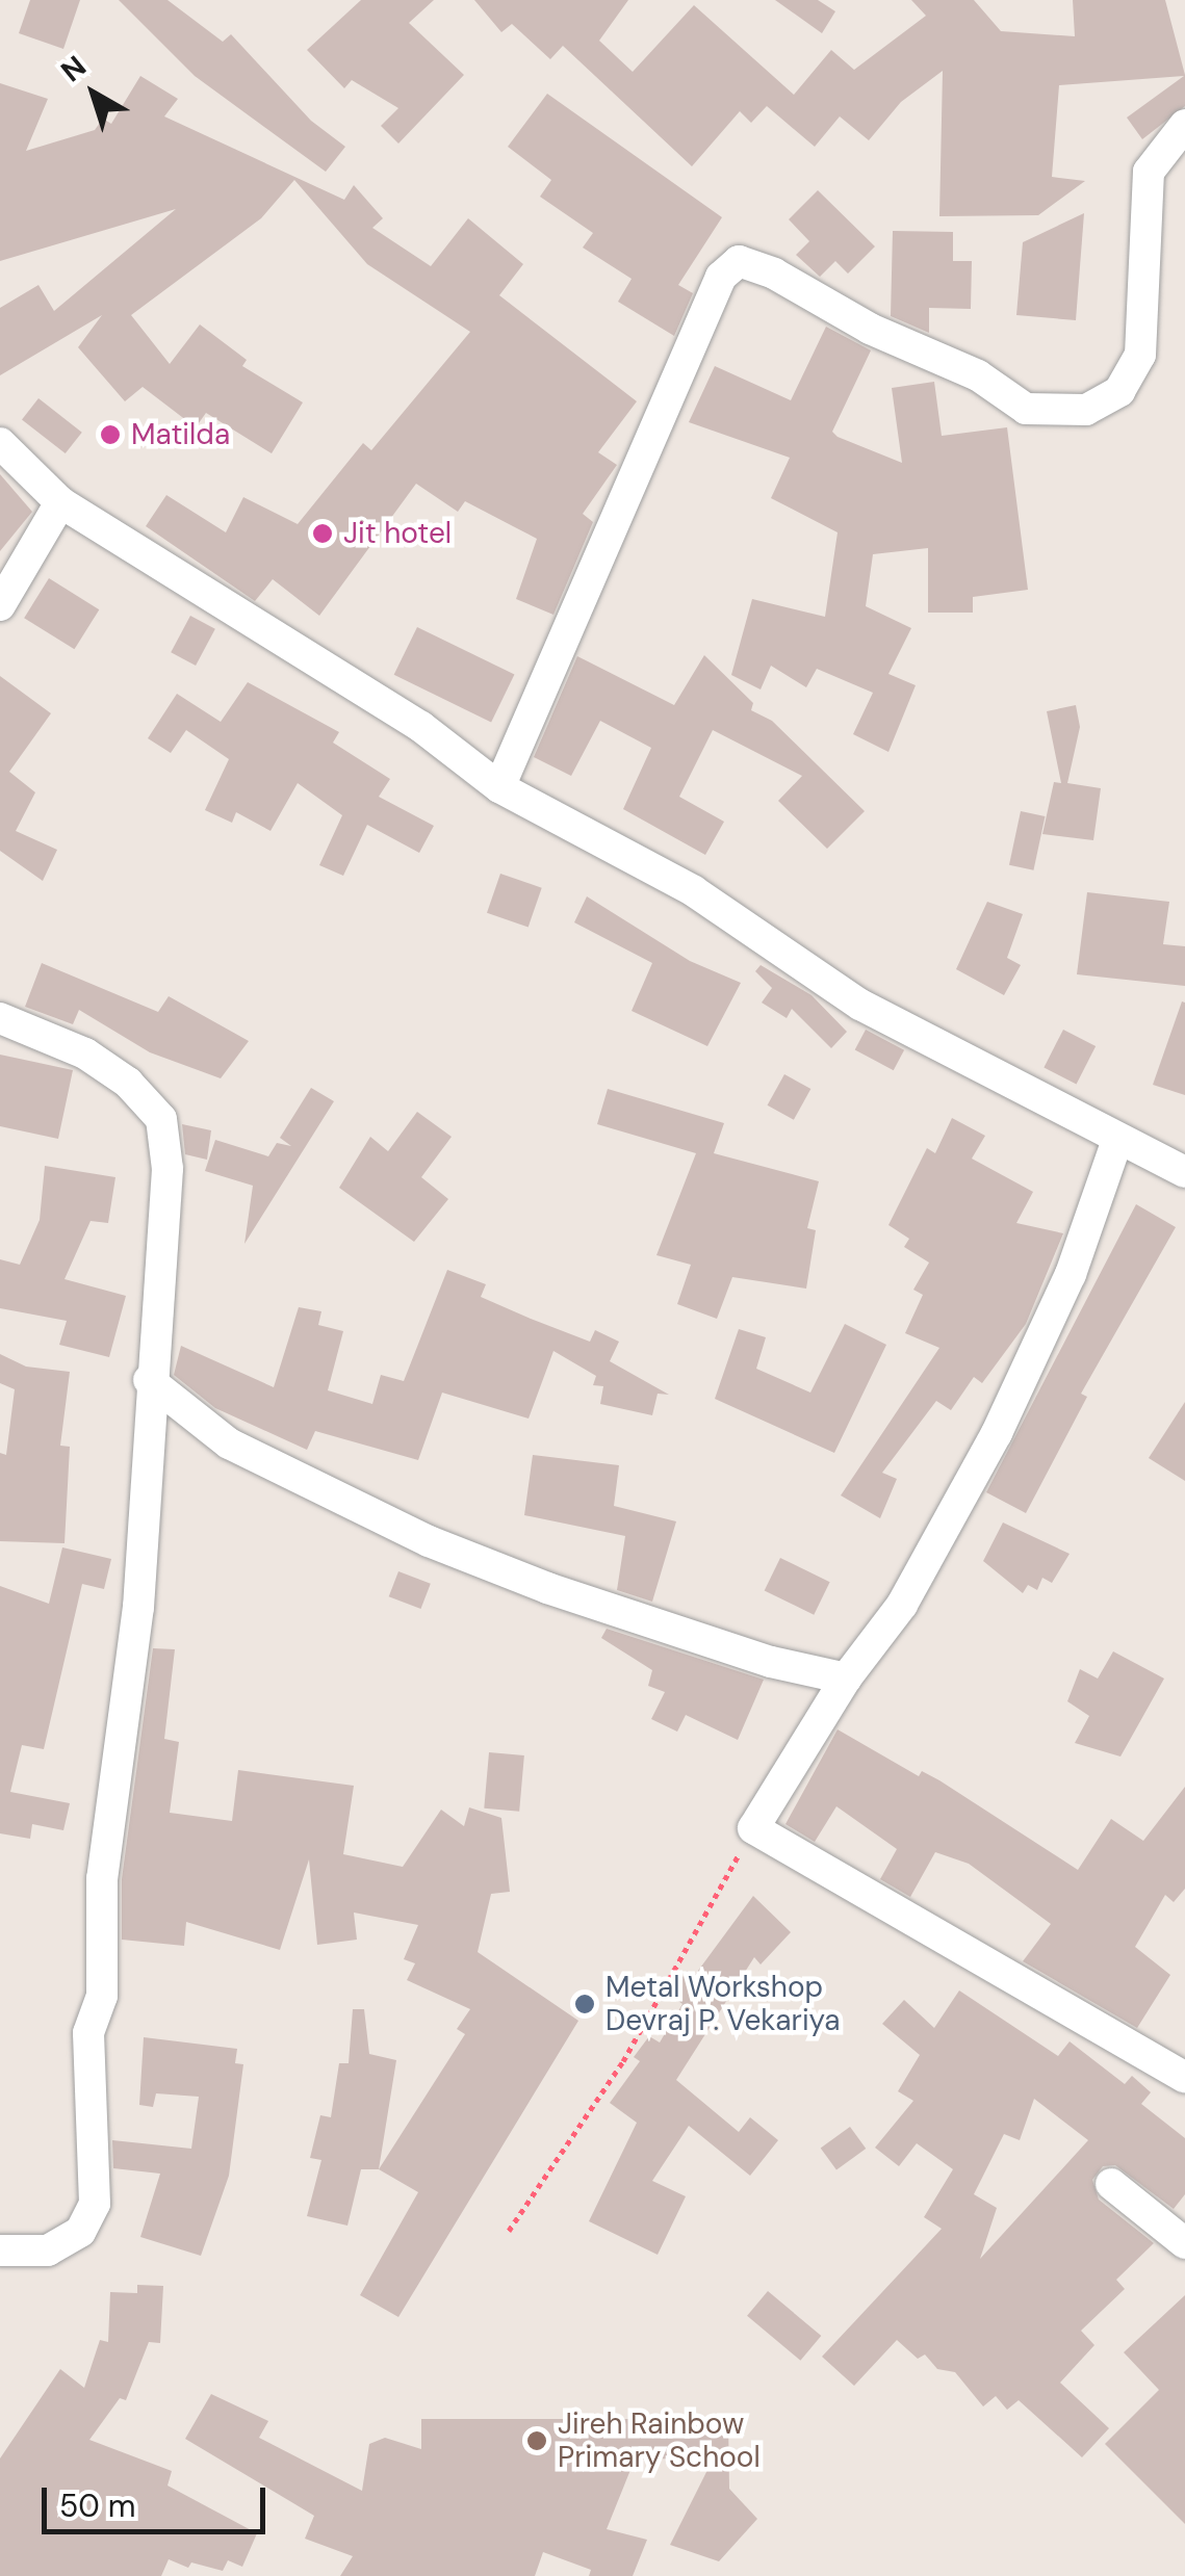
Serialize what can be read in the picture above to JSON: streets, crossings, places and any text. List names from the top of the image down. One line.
{"places":["Matilda","Jit hotel","Metal Workshop Devraj P. Vekariya","Jireh Rainbow Primary School"],"scale_bar":"50 m","north":"top left"}
